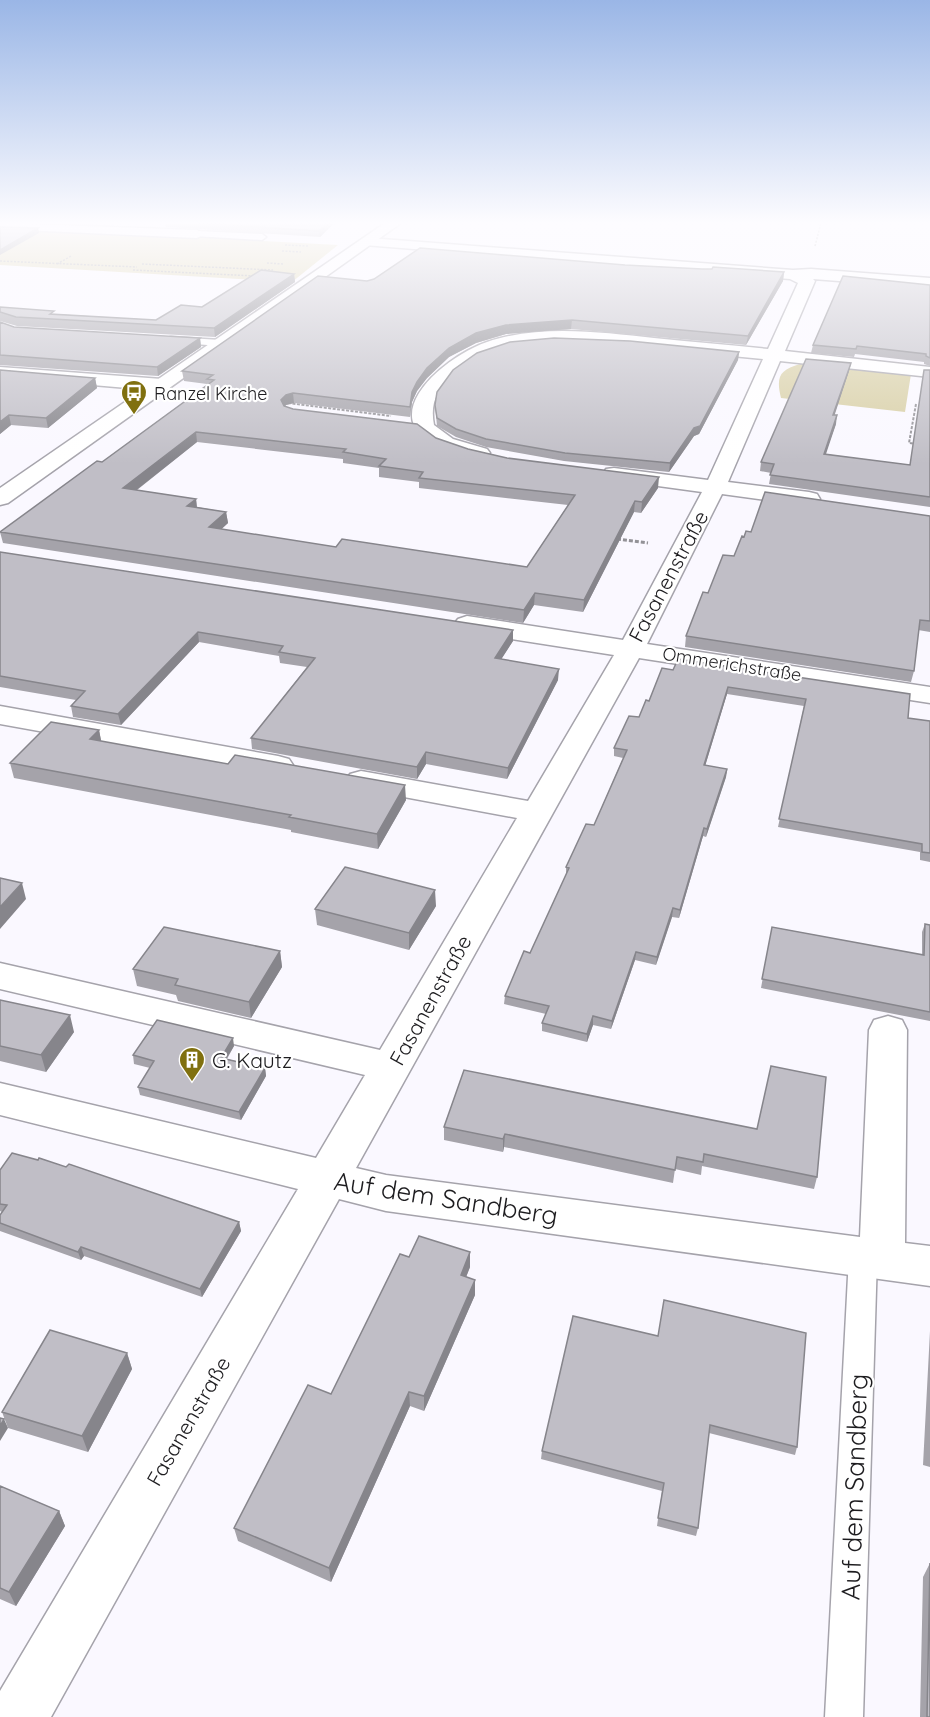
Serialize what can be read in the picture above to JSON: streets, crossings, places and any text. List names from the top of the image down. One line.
{"streets":{"street":["Fasanenstraße","Ommerichstraße","Auf dem Sandberg"]},"crossings":[["Fasanenstraße","Ommerichstraße"],["Fasanenstraße","Auf dem Sandberg"]],"places":{"bus stop":["Ranzel Kirche"],"building":["G. Kautz"]}}
